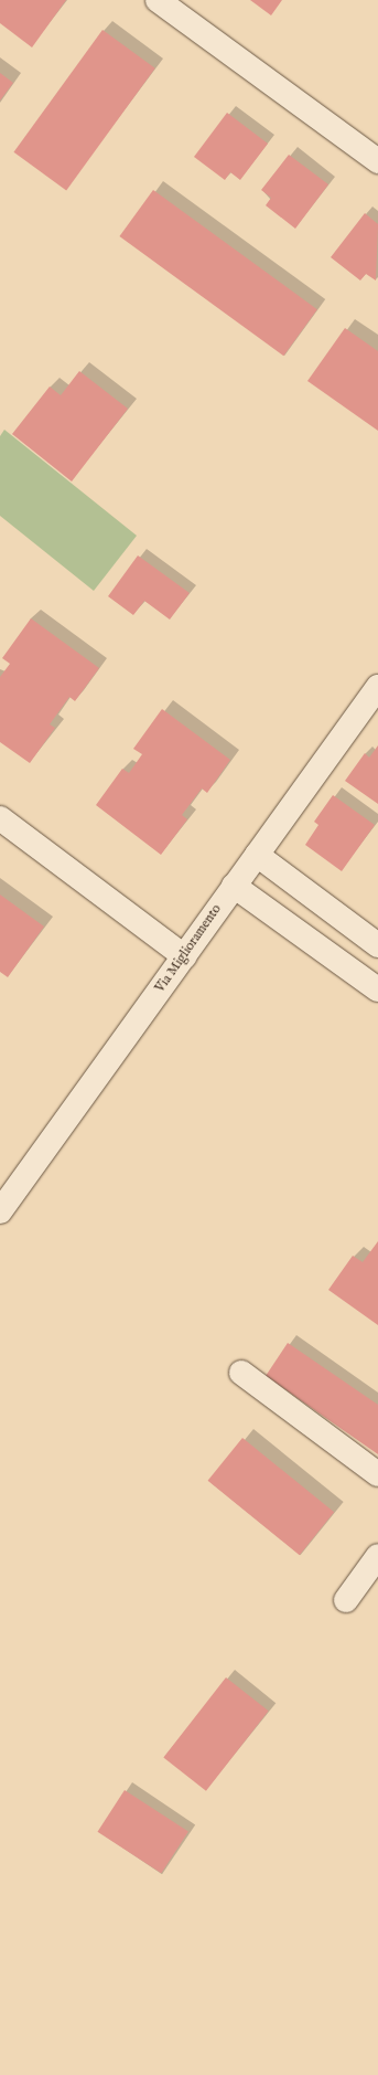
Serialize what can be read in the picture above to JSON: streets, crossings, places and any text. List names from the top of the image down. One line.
{"streets":{"street":["Via Miglioramento"]}}
